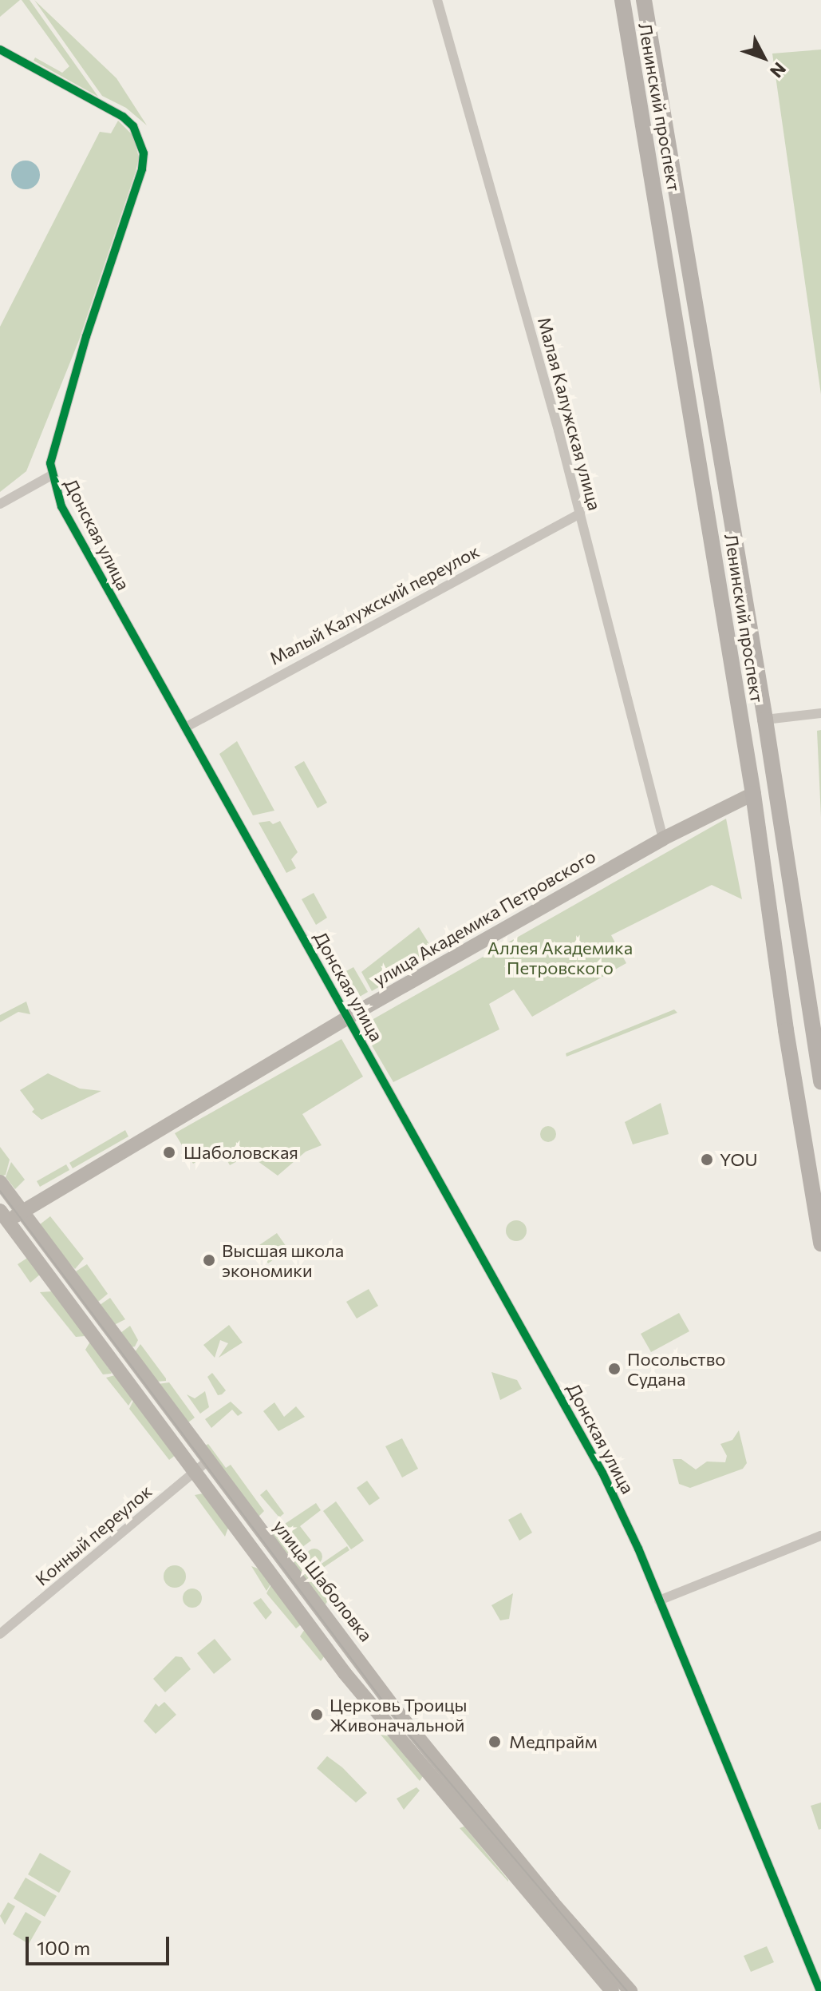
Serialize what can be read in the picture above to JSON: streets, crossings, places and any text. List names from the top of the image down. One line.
{"streets":{"main road":["Ленинский проспект","улица Академика Петровского","улица Шаболовка"],"street":["Малая Калужская улица","Донская улица","Малый Калужский переулок","Конный переулок"]},"crossings":[["Ленинский проспект","улица Академика Петровского"],["Малая Калужская улица","Малый Калужский переулок"],["Малая Калужская улица","улица Академика Петровского"],["Донская улица","Малый Калужский переулок"],["Донская улица","улица Академика Петровского"],["улица Академика Петровского","улица Шаболовка"],["Конный переулок","улица Шаболовка"]],"parks":["Аллея Академика Петровского"],"places":["Шаболовская","YOU","Высшая школа экономики","Посольство Судана","Церковь Троицы Живоначальной","Медпрайм"],"scale_bar":"100 m","north":"bottom right"}
